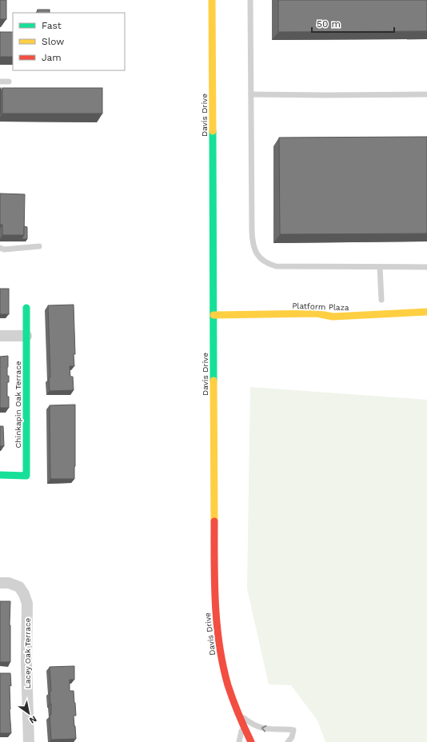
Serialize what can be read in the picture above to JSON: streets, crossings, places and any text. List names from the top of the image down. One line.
{"streets":{"street":["Davis Drive","Platform Plaza","Chinkapin Oak Terrace","Lacey Oak Terrace"]},"crossings":[["Davis Drive","Platform Plaza"]],"legend":["Fast","Slow","Jam"],"scale_bar":"50 m","north":"bottom right"}
